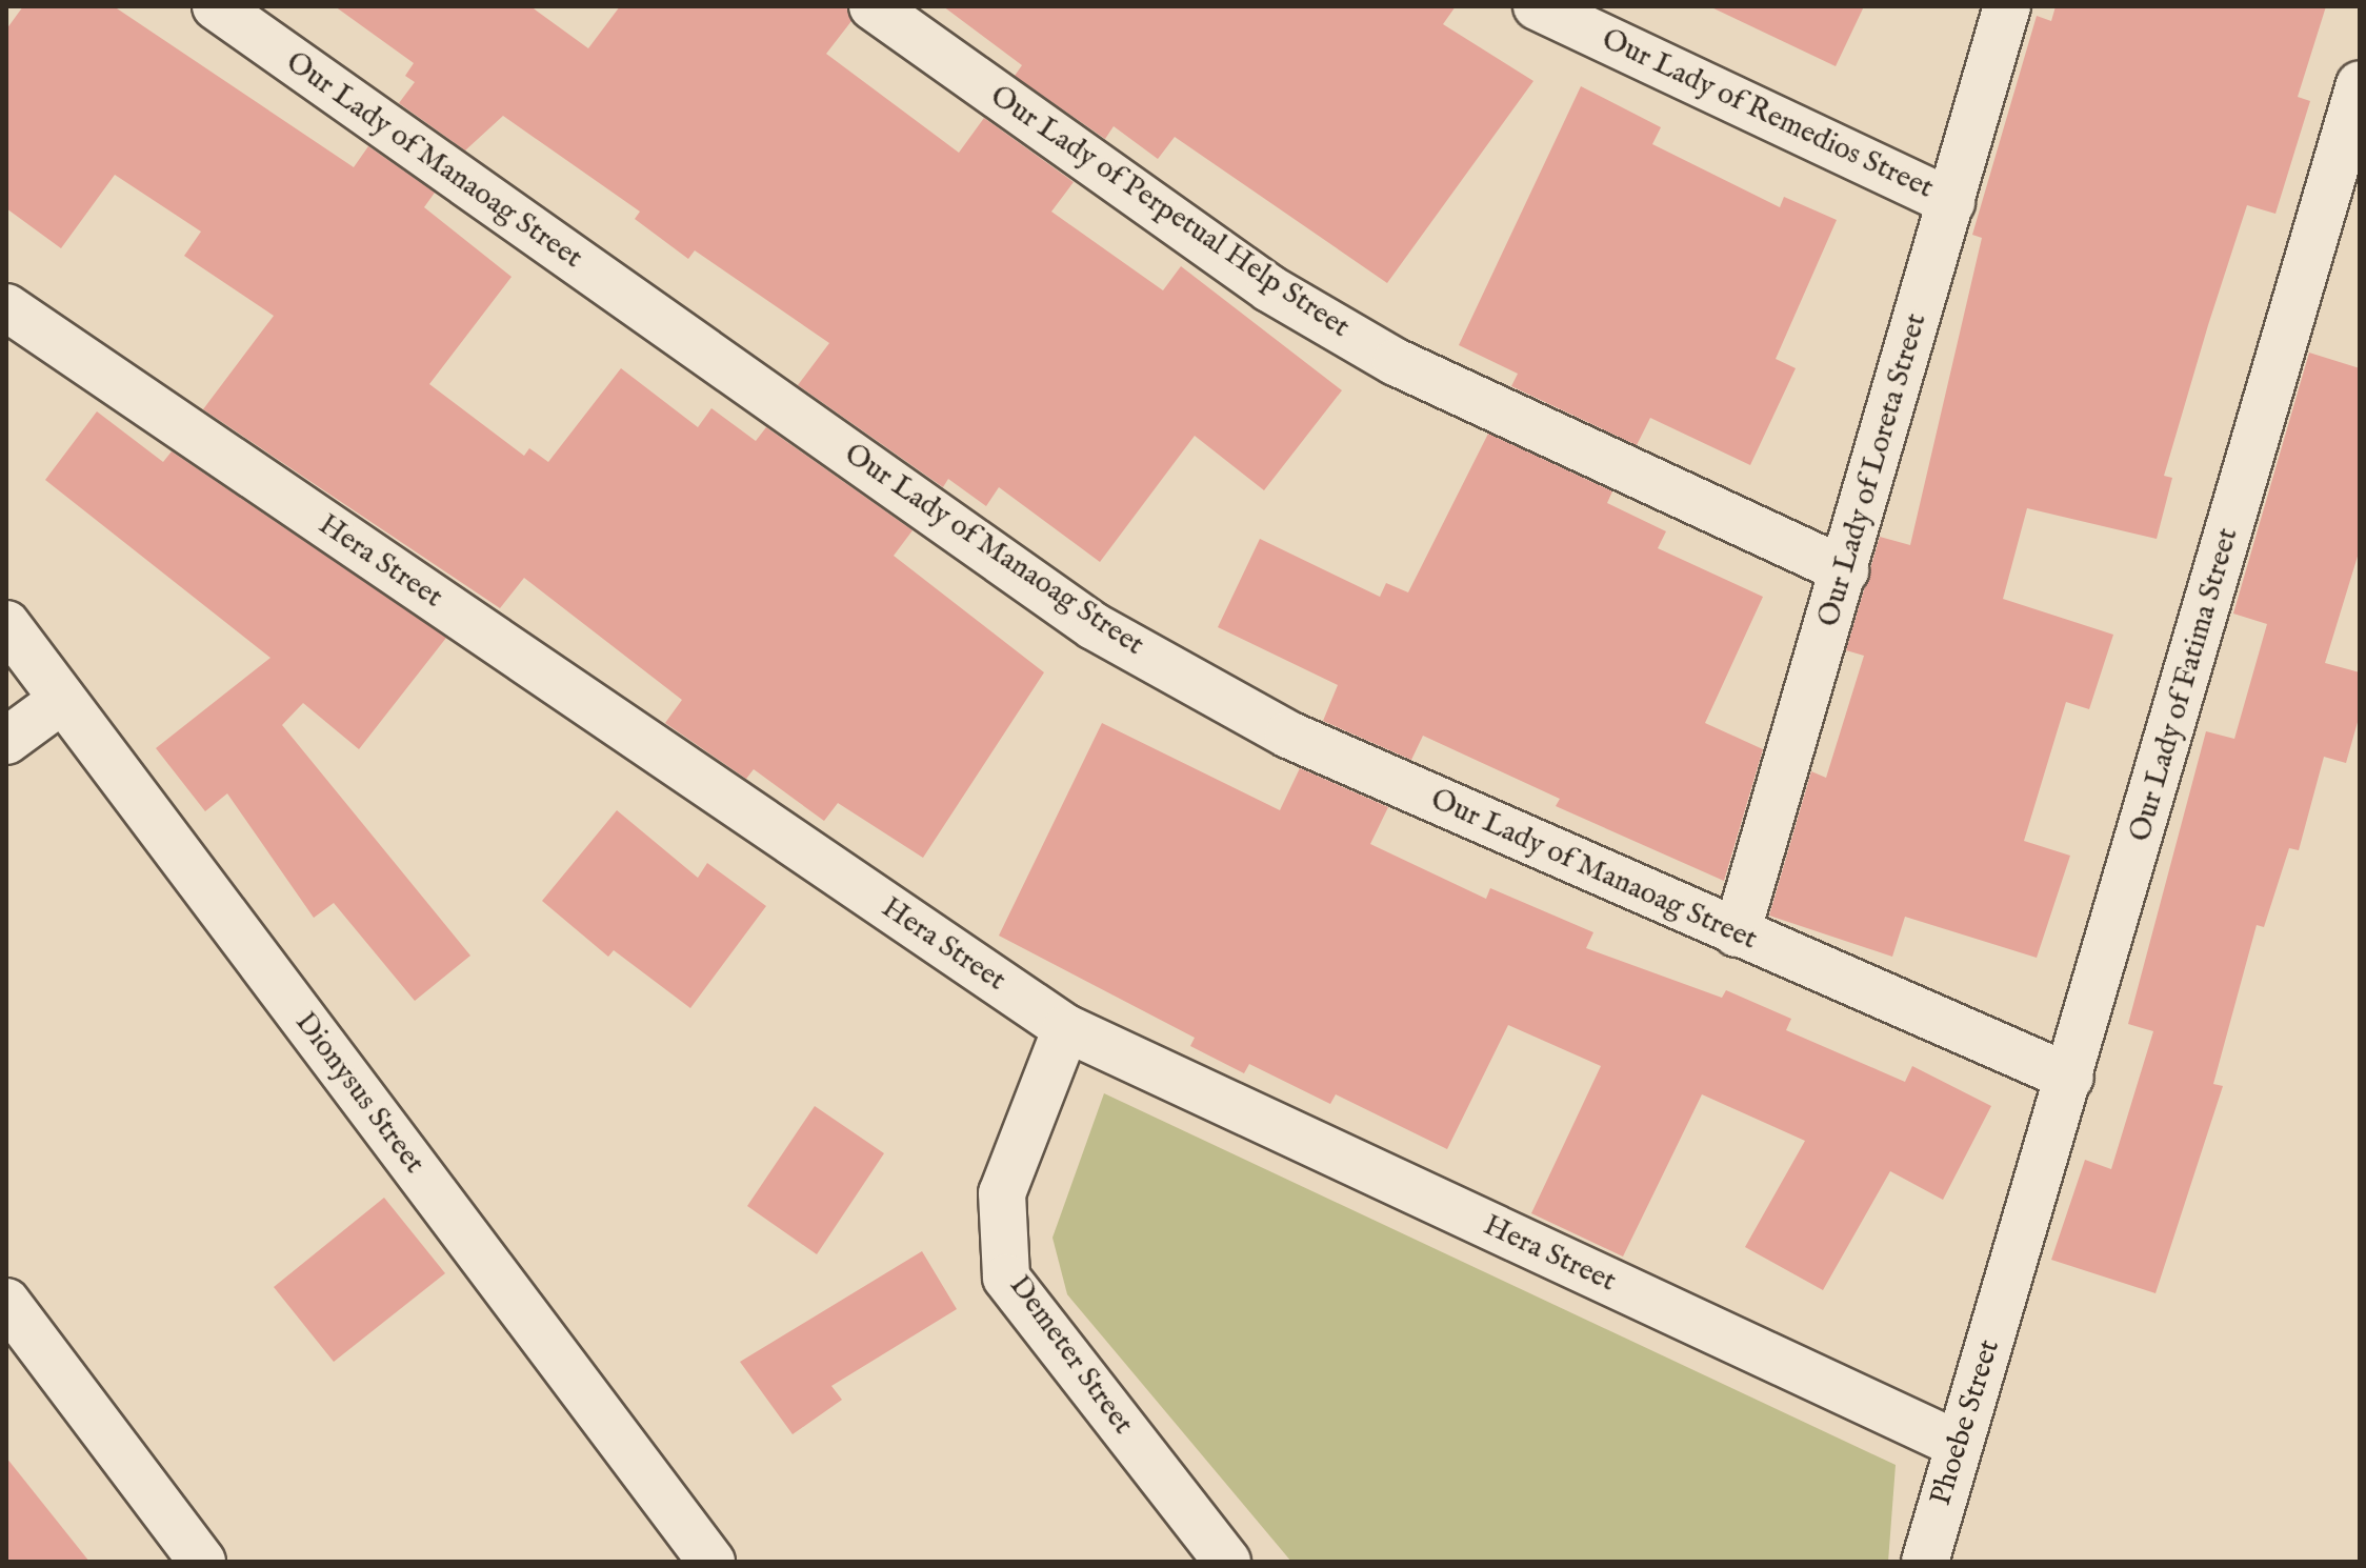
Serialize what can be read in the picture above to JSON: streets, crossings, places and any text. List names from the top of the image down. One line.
{"streets":{"street":["Our Lady of Remedios Street","Our Lady of Manaoag Street","Our Lady of Perpetual Help Street","Our Lady of Loreta Street","Hera Street","Our Lady of Fatima Street","Dionysus Street","Demeter Street","Phoebe Street"]},"crossings":[["Our Lady of Remedios Street","Our Lady of Loreta Street"],["Our Lady of Manaoag Street","Our Lady of Loreta Street"],["Our Lady of Manaoag Street","Our Lady of Fatima Street"],["Our Lady of Perpetual Help Street","Our Lady of Loreta Street"],["Hera Street","Demeter Street"],["Hera Street","Phoebe Street"],["Our Lady of Fatima Street","Phoebe Street"]]}
